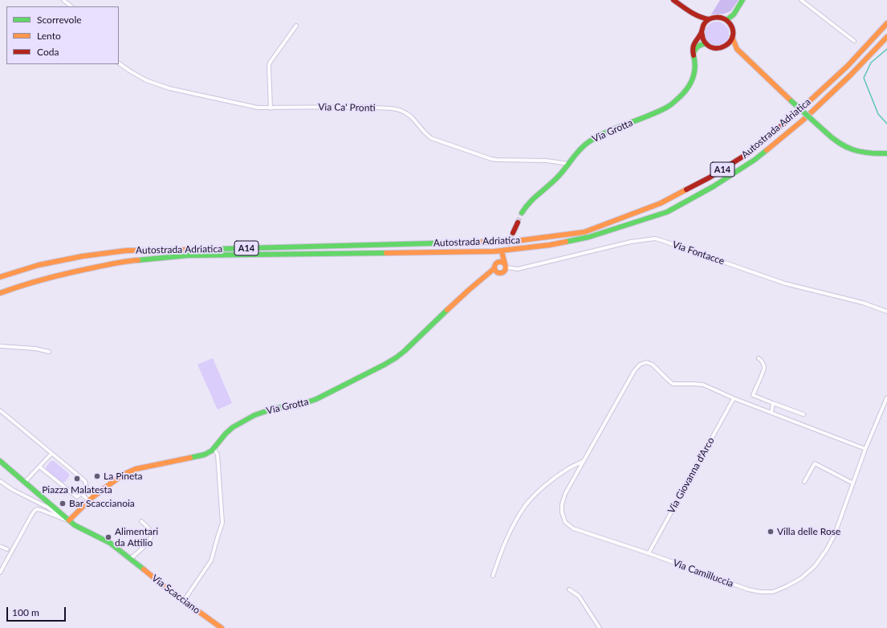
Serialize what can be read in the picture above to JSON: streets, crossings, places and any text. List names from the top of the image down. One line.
{"streets":{"main road":["Autostrada Adriatica","Via Grotta","A14","Via Scacciano"],"street":["Via Ca' Pronti","Via Fontacce","Via Giovanna d'Arco","Via Camilluccia"]},"crossings":[["Via Ca' Pronti","Via Grotta"],["Via Grotta","Via Fontacce"],["Via Grotta","Via Scacciano"],["Via Giovanna d'Arco","Via Camilluccia"]],"places":["La Pineta","Piazza Malatesta","Bar Scaccianoia","Villa delle Rose","Alimentari da Attilio"],"legend":["Scorrevole","Lento","Coda"],"scale_bar":"100 m"}
